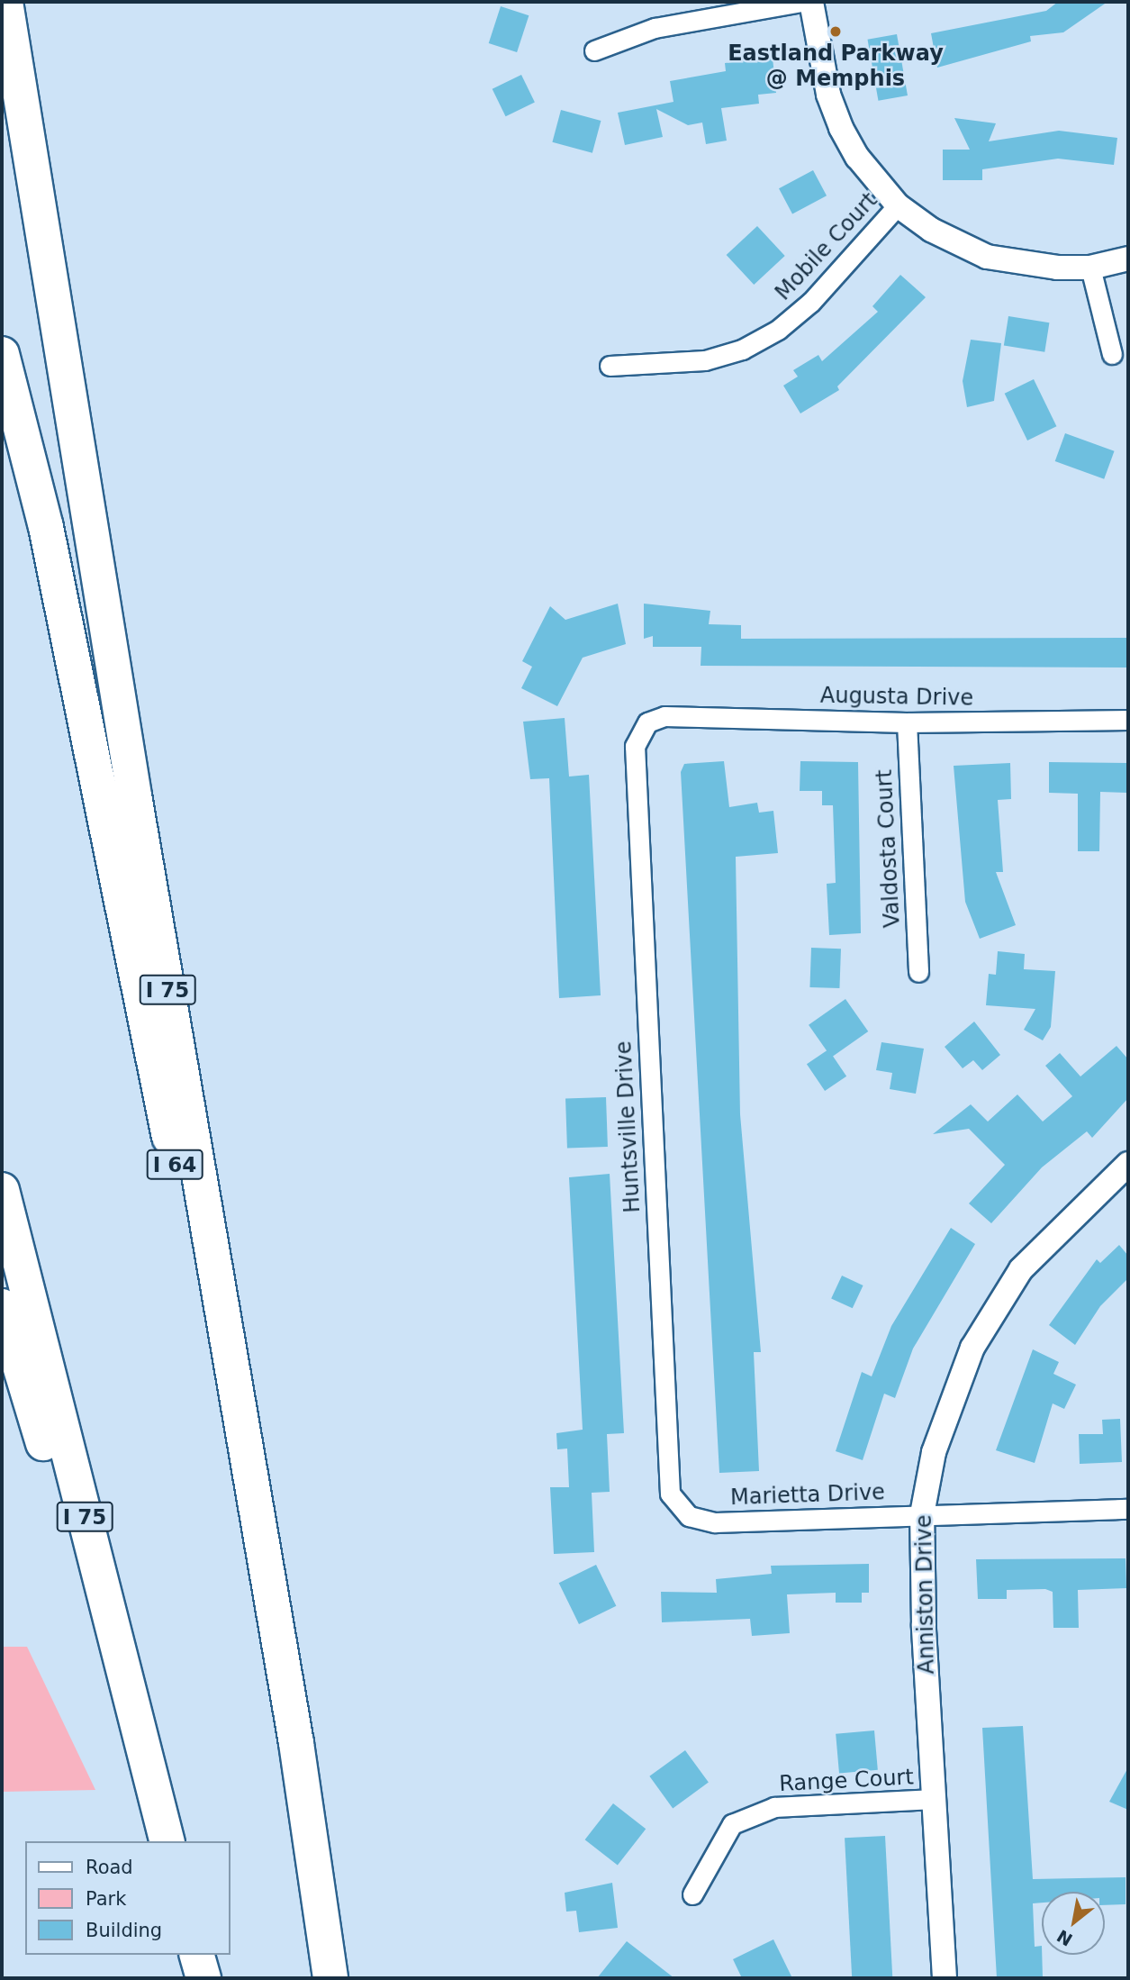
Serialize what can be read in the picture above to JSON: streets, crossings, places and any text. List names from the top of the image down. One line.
{"streets":{"highway":["I 75","I 64"],"street":["Mobile Court","Augusta Drive","Valdosta Court","Huntsville Drive","Marietta Drive","Anniston Drive","Range Court"]},"crossings":[["Augusta Drive","Valdosta Court"],["Augusta Drive","Huntsville Drive"],["I 75","I 64"],["Huntsville Drive","Marietta Drive"],["Marietta Drive","Anniston Drive"],["Anniston Drive","Range Court"]],"places":["Eastland Parkway @ Memphis"],"legend":["Road","Park","Building"],"north":"bottom left"}
